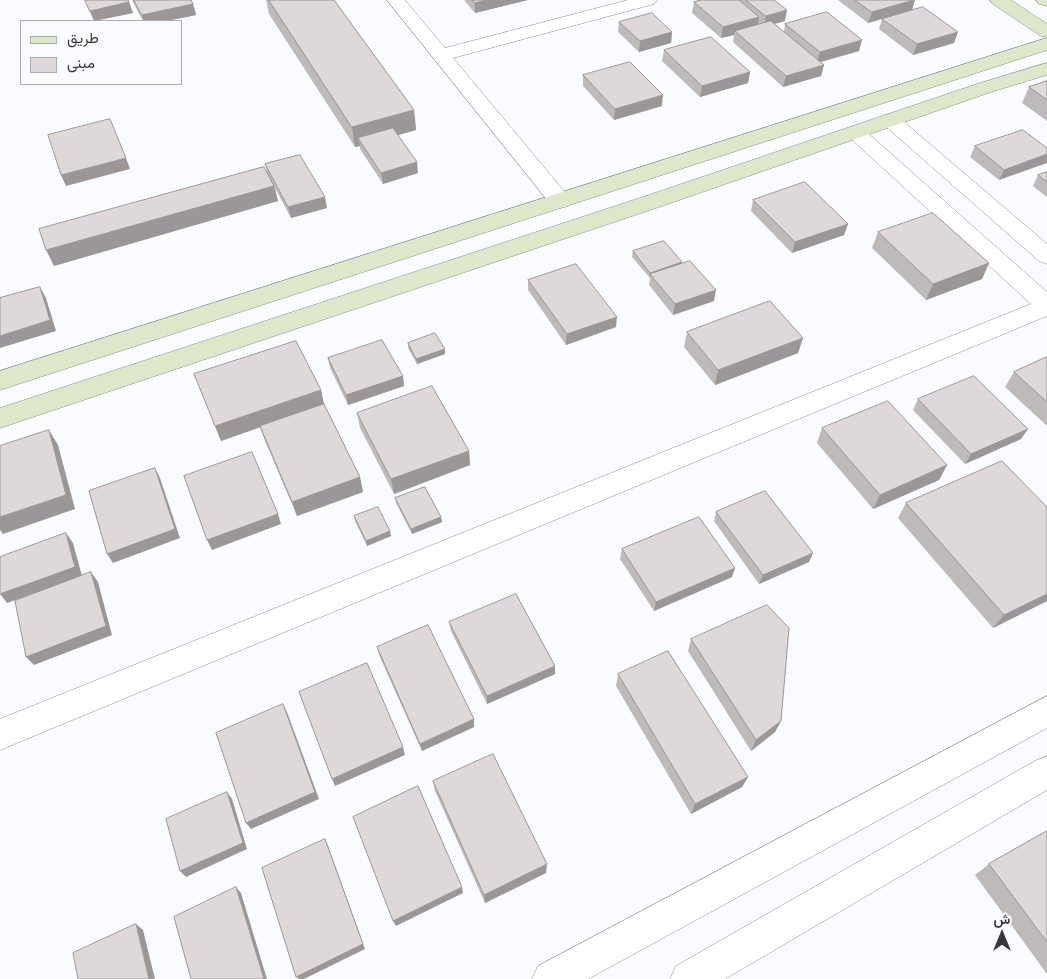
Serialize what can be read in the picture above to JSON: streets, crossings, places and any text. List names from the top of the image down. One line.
{"legend":["طريق","مبنى"],"north":"top"}
